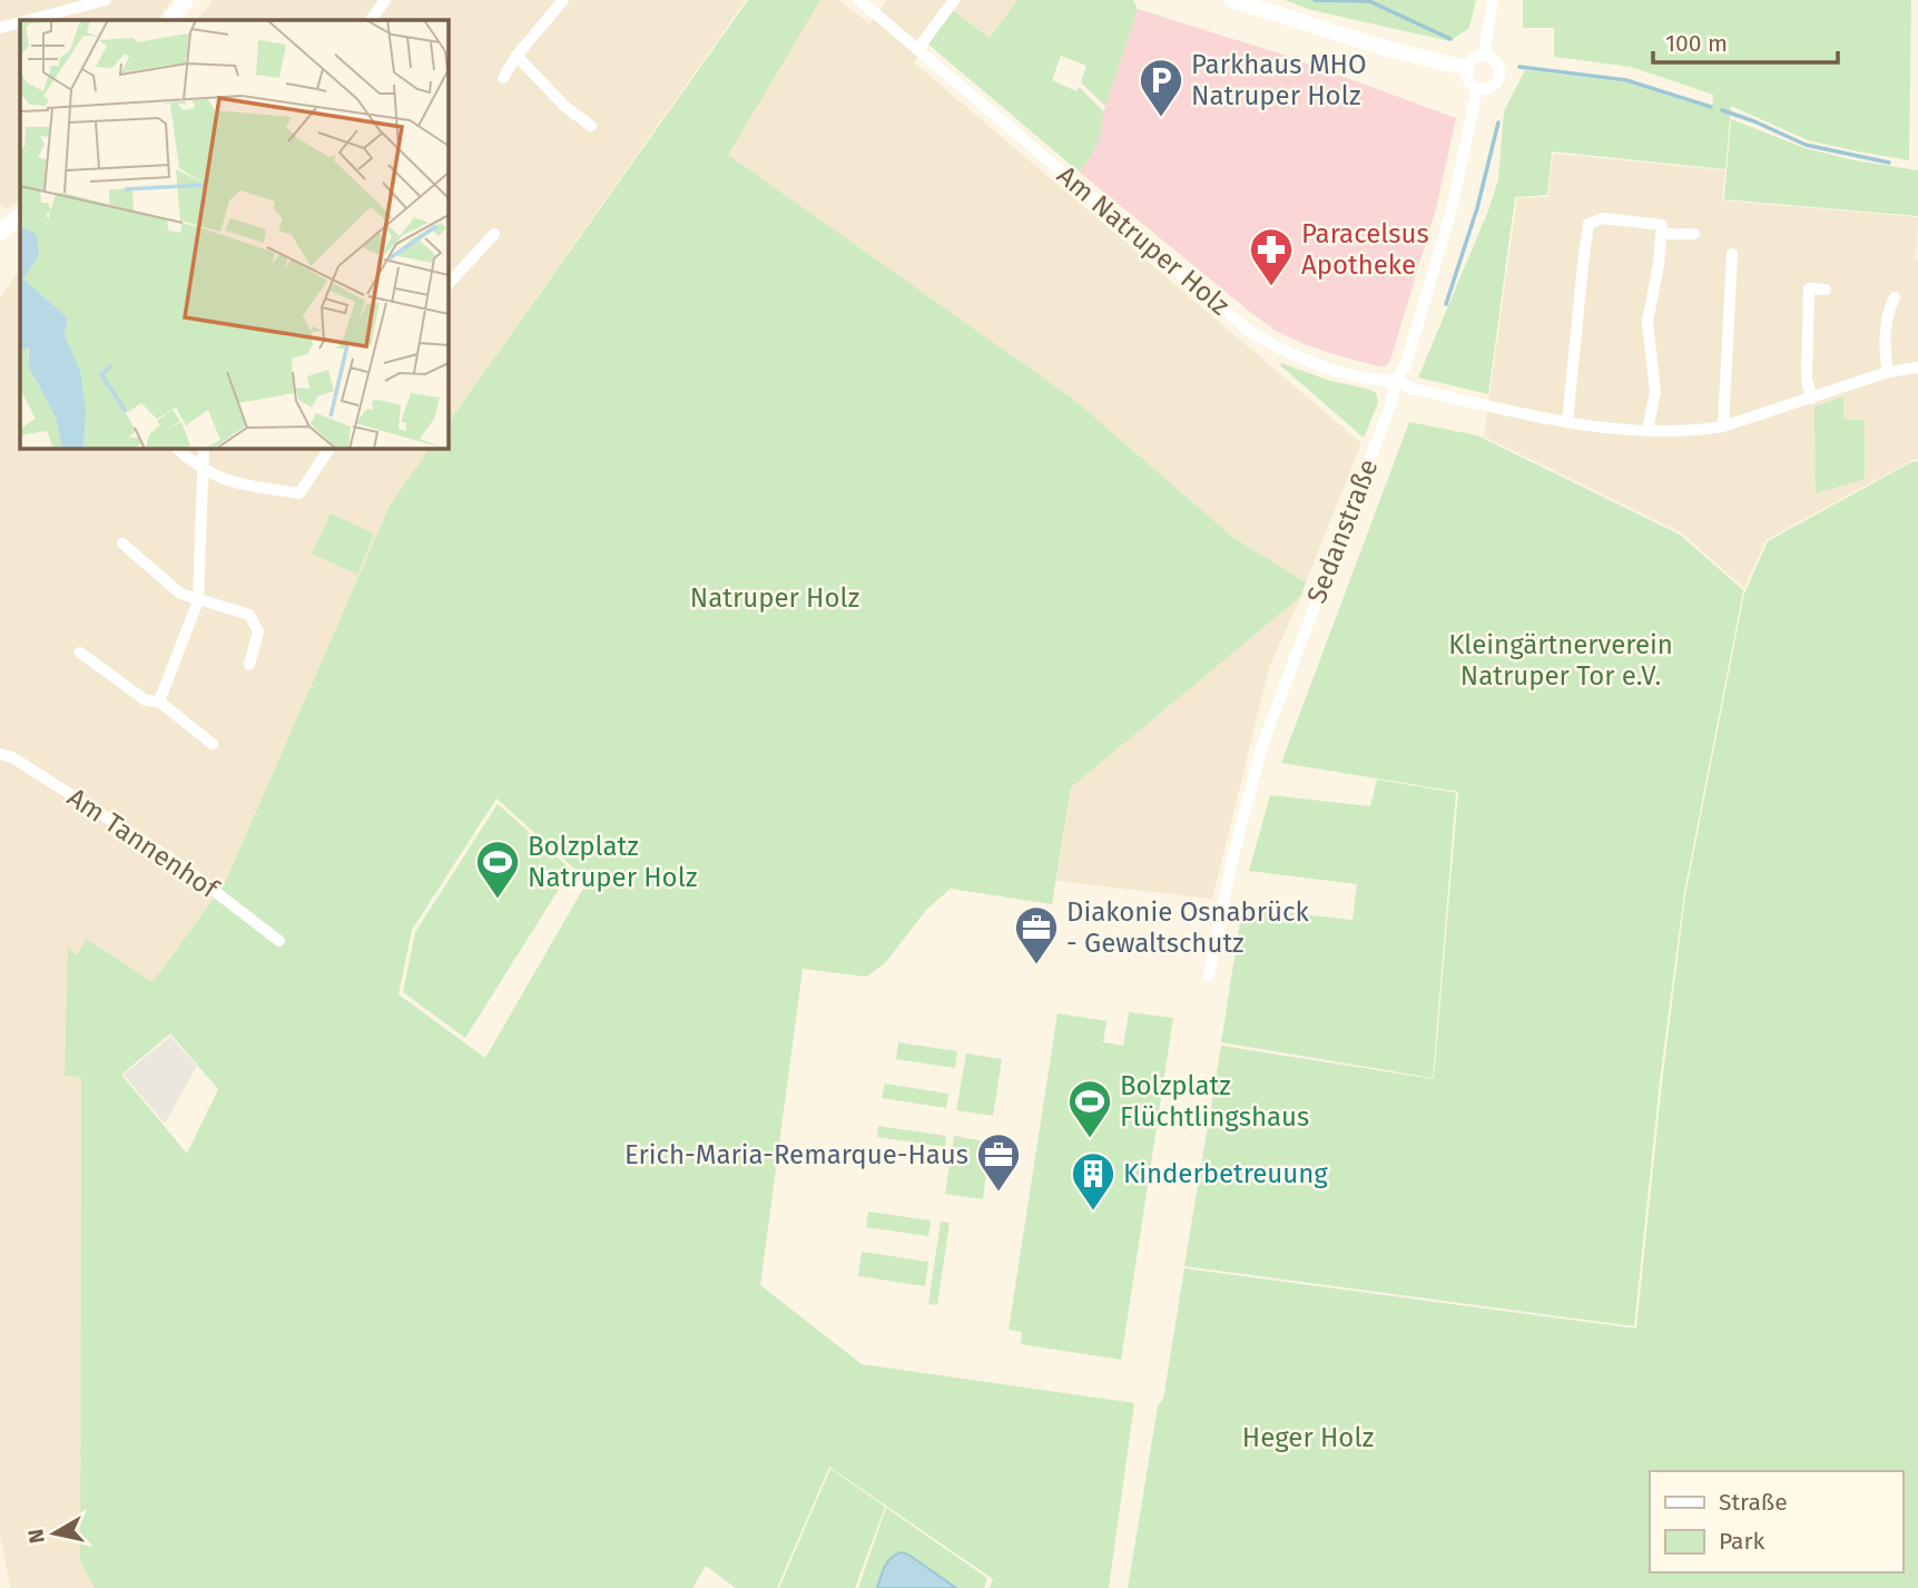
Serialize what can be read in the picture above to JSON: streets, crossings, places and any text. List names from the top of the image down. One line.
{"streets":{"street":["Am Natruper Holz","Sedanstraße","Am Tannenhof"]},"crossings":[["Am Natruper Holz","Sedanstraße"]],"parks":["Natruper Holz","Kleingärtnerverein Natruper Tor e.V.","Heger Holz"],"places":{"parking":["Parkhaus MHO Natruper Holz"],"pharmacy":["Paracelsus Apotheke"],"sports":["Bolzplatz Natruper Holz","Bolzplatz Flüchtlingshaus"],"office":["Diakonie Osnabrück - Gewaltschutz","Erich-Maria-Remarque-Haus"],"building":["Kinderbetreuung"]},"legend":["Straße","Park"],"scale_bar":"100 m","north":"left"}
